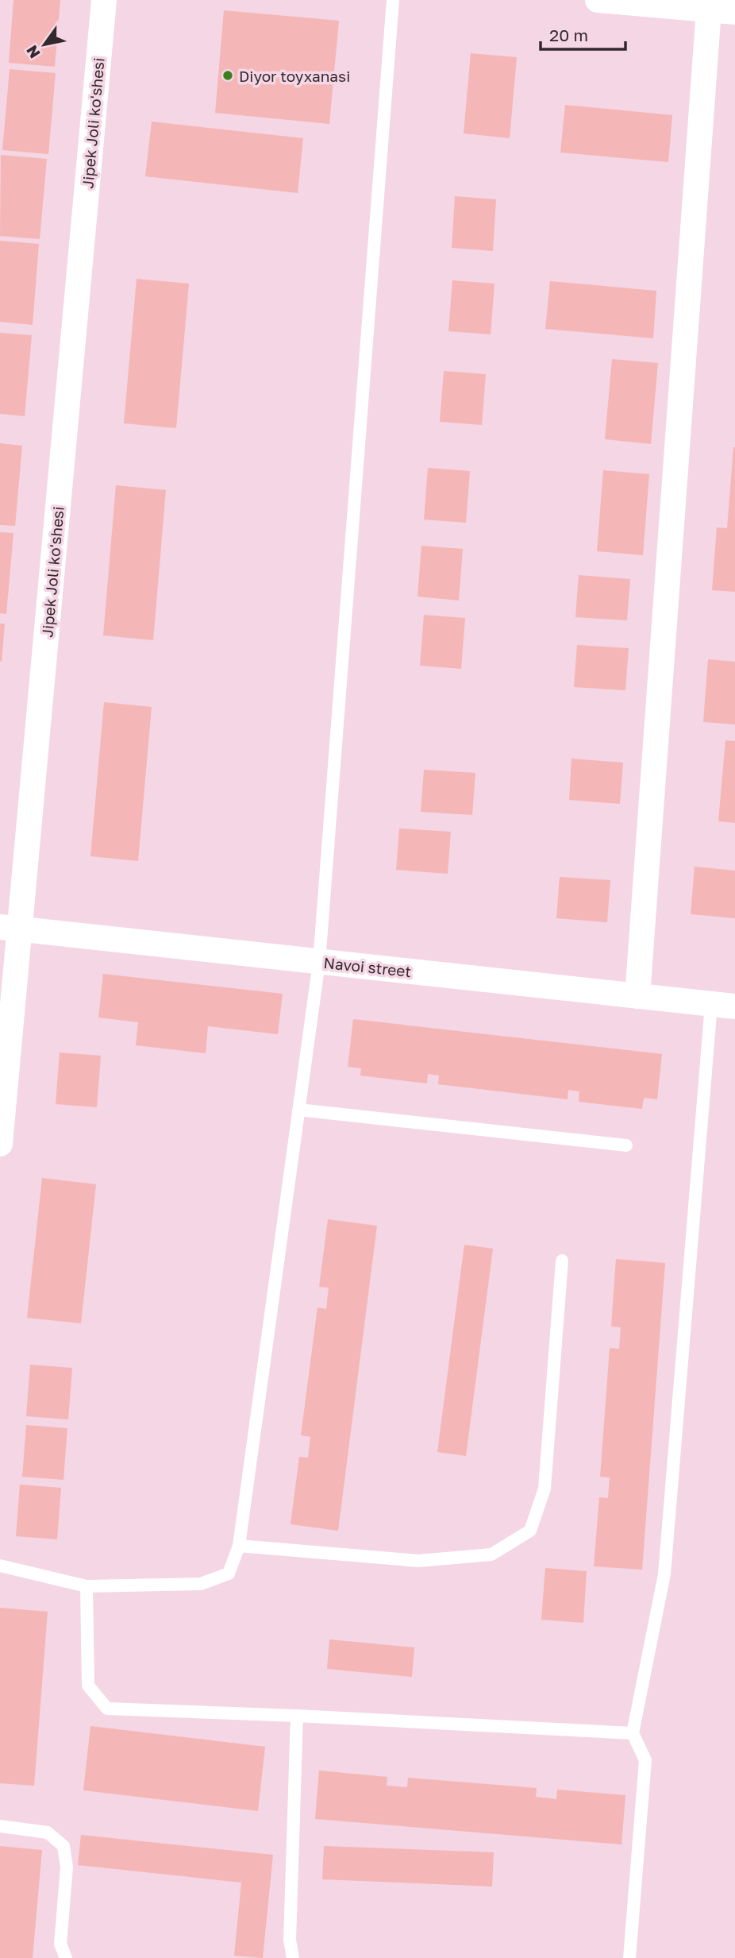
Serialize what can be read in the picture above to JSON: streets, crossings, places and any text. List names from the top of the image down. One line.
{"streets":{"street":["Jipek Joli ko'shesi","Navoi street"]},"crossings":[["Jipek Joli ko'shesi","Navoi street"]],"places":["Diyor toyxanasi"],"scale_bar":"20 m","north":"bottom left"}
